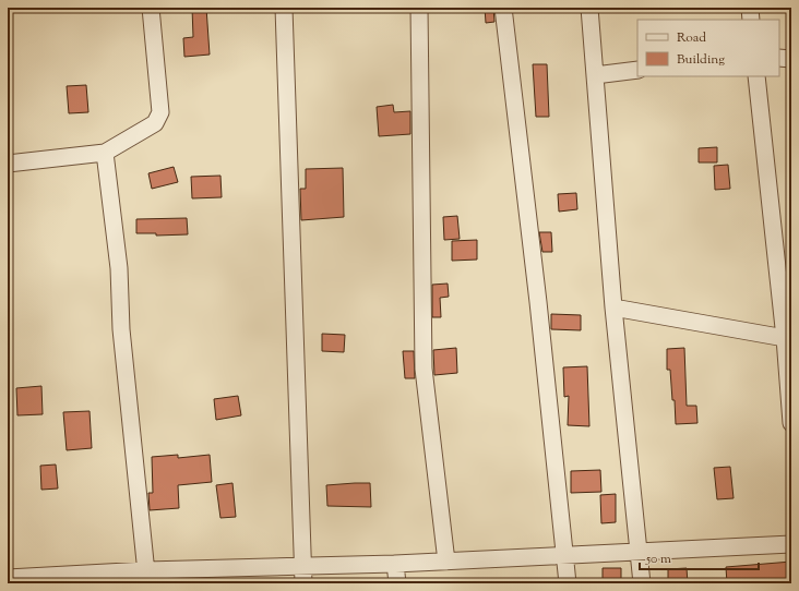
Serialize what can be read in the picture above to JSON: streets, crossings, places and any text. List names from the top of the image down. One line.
{"legend":["Road","Building"],"scale_bar":"50 m"}
